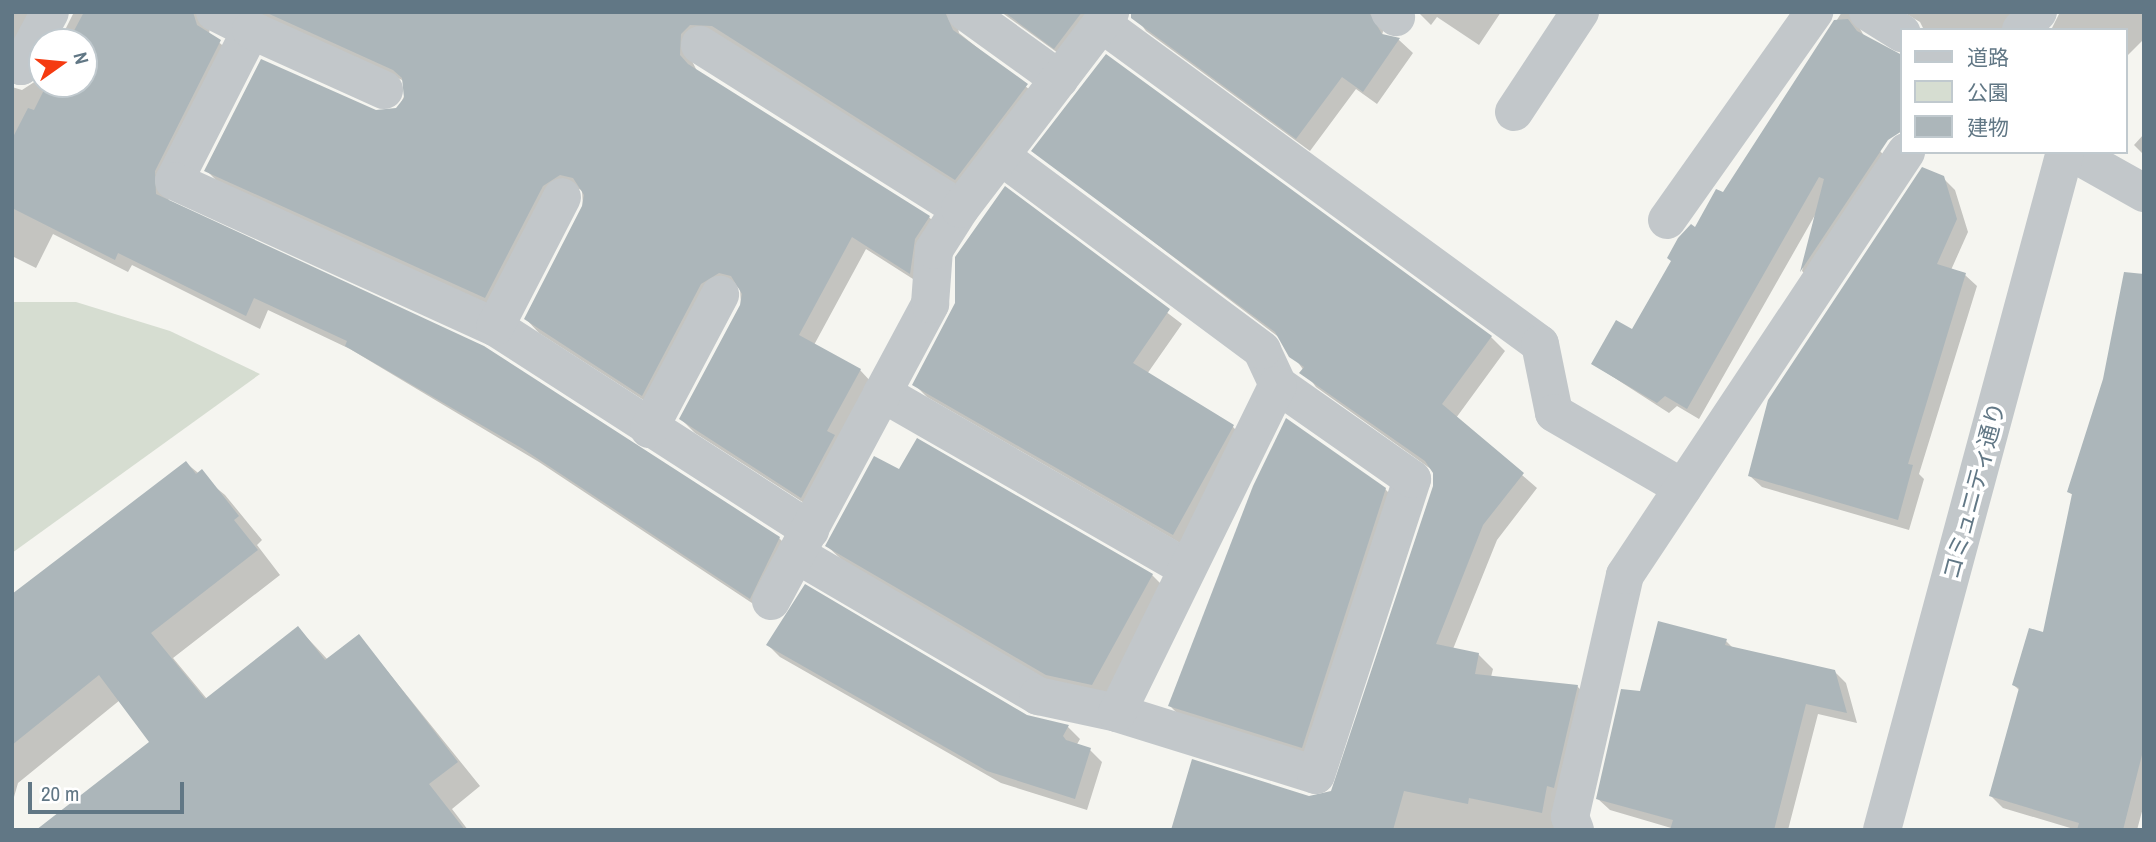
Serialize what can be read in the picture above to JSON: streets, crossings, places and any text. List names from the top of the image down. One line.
{"streets":{"street":["コミュニティ通り"]},"legend":["道路","公園","建物"],"scale_bar":"20 m","north":"right"}
